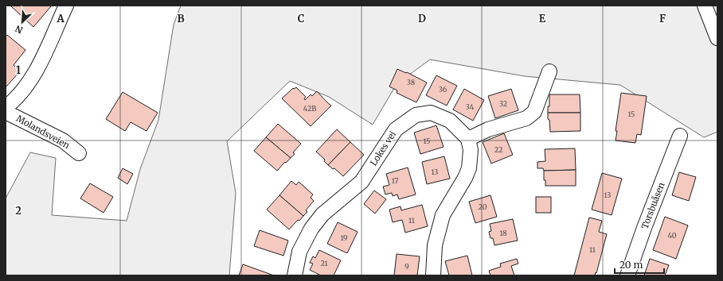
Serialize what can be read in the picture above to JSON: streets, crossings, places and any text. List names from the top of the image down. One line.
{"streets":{"street":["Molandsveien","Lokes vei","Torsbuåsen"]},"house_numbers":["38","36","32","34","42B","15","15","22","13","17","13","20","11","18","40","19","11","21","9"],"scale_bar":"20 m","north":"bottom left","grid":{"columns":["A","B","C","D","E","F"],"rows":["1","2"]}}
